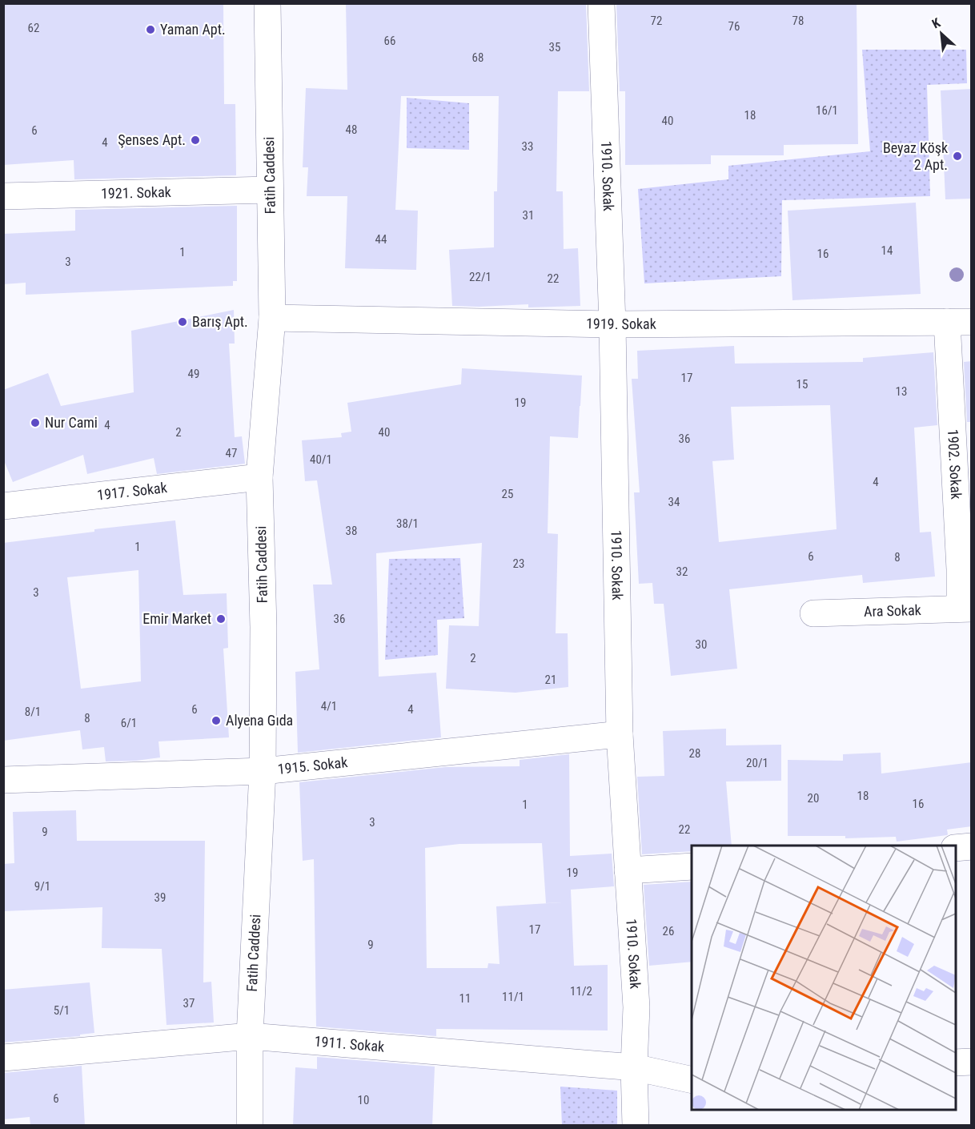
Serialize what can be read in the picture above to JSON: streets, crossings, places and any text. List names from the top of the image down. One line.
{"streets":{"street":["Fatih Caddesi","1910. Sokak","1921. Sokak","1919. Sokak","1902. Sokak","1917. Sokak","Ara Sokak","1915. Sokak","1911. Sokak"]},"crossings":[["Fatih Caddesi","1921. Sokak"],["Fatih Caddesi","1919. Sokak"],["Fatih Caddesi","1917. Sokak"],["Fatih Caddesi","1915. Sokak"],["Fatih Caddesi","1911. Sokak"],["1910. Sokak","1919. Sokak"],["1910. Sokak","1915. Sokak"],["1910. Sokak","1911. Sokak"],["1919. Sokak","1902. Sokak"],["1902. Sokak","Ara Sokak"]],"places":["Yaman Apt.","Şenses Apt.","Beyaz Köşk 2 Apt.","Barış Apt.","Nur Cami","Emir Market","Alyena Gıda"],"house_numbers":["72","78","76","62","66","35","68","16/1","18","40","48","6","4","33","31","44","14","1","16","3","22/1","22","49","17","15","13","19","4","2","40","36","47","40/1","4","25","34","38/1","38","1","6","8","23","32","3","36","30","2","21","4/1","6","4","8/1","8","6/1","28","20/1","18","20","16","1","3","22","9","19","9/1","39","17","26","9","11/2","11/1","11","37","5/1","6","10"],"north":"top left"}
